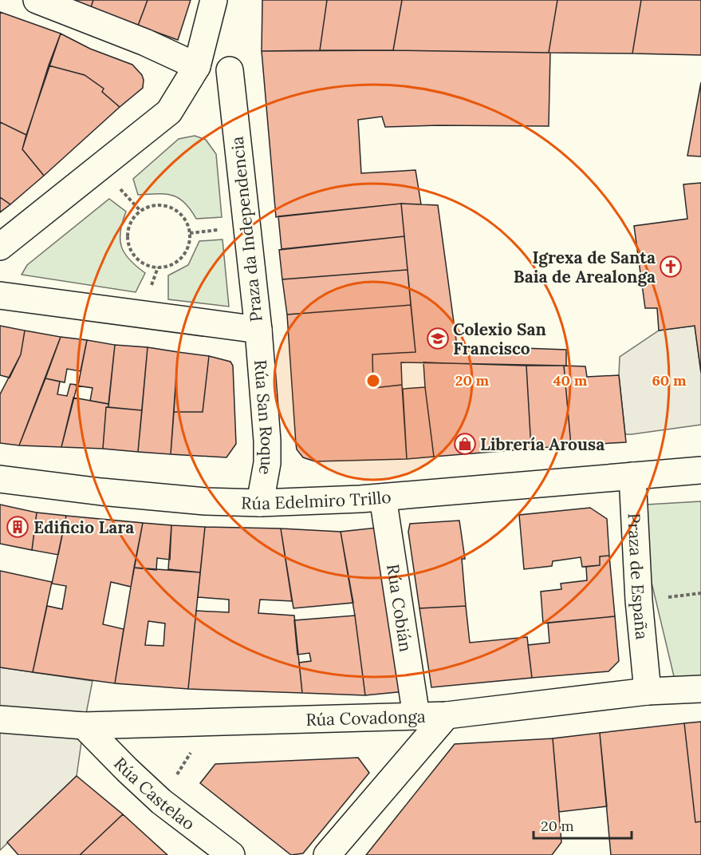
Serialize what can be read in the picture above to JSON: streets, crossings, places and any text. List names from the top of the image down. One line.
{"streets":{"street":["Praza da Independencia","Rúa San Roque","Rúa Edelmiro Trillo","Praza de España","Rúa Cobián","Rúa Covadonga","Rúa Castelao"]},"crossings":[["Praza da Independencia","Rúa San Roque"],["Rúa San Roque","Rúa Edelmiro Trillo"],["Rúa Edelmiro Trillo","Praza de España"],["Rúa Edelmiro Trillo","Rúa Cobián"],["Praza de España","Rúa Covadonga"],["Rúa Cobián","Rúa Covadonga"],["Rúa Covadonga","Rúa Castelao"]],"places":{"church":["Igrexa de Santa Baia de Arealonga"],"school or university":["Colexio San Francisco"],"shop":["Librería Arousa"],"building":["Edificio Lara"]},"scale_bar":"20 m","rings":["20 m","40 m","60 m"]}
